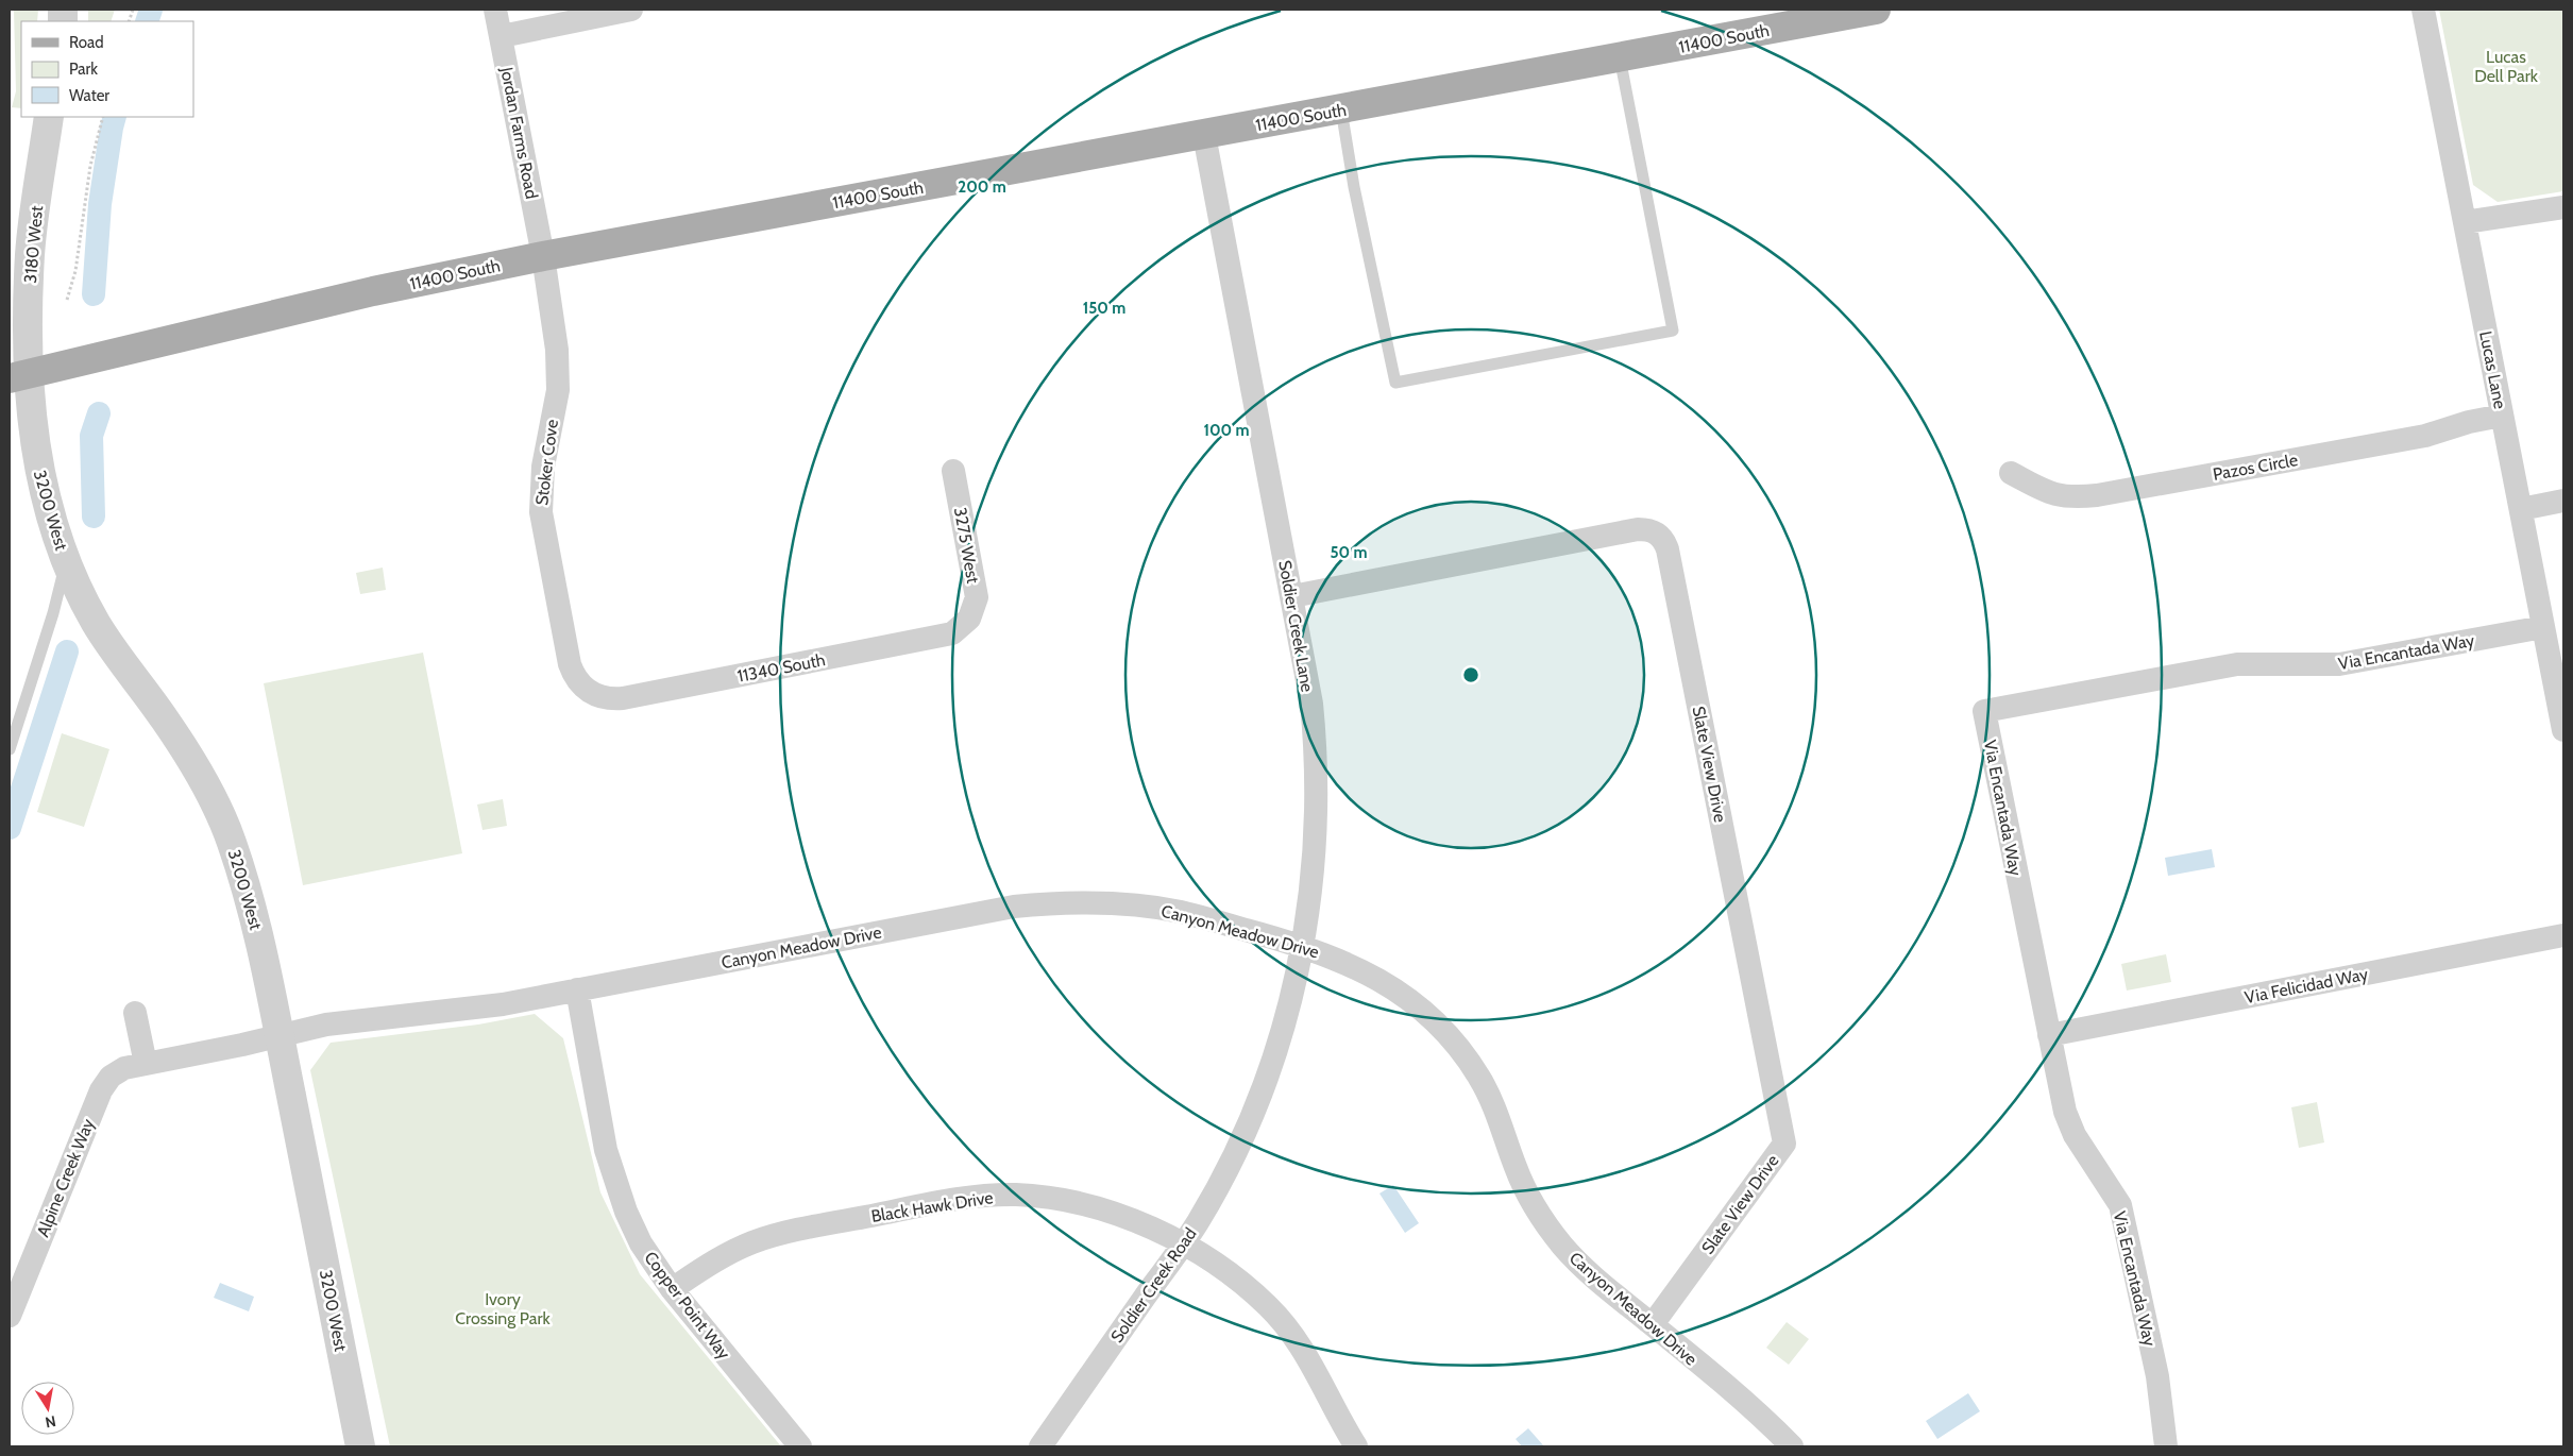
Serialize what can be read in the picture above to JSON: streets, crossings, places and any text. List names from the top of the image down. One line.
{"streets":{"main road":["11400 South"],"street":["Jordan Farms Road","3180 West","Lucas Lane","Stoker Cove","Pazos Circle","3200 West","3275 West","Soldier Creek Lane","Via Encantada Way","11340 South","Slate View Drive","Canyon Meadow Drive","Via Felicidad Way","Alpine Creek Way","Black Hawk Drive","Soldier Creek Road","Copper Point Way"]},"crossings":[["11400 South","Jordan Farms Road"],["11400 South","3180 West"],["11400 South","Stoker Cove"],["11400 South","3200 West"],["11400 South","Soldier Creek Lane"],["Jordan Farms Road","Stoker Cove"],["3180 West","3200 West"],["Lucas Lane","Pazos Circle"],["Lucas Lane","Via Encantada Way"],["Stoker Cove","11340 South"],["3200 West","Canyon Meadow Drive"],["3200 West","Alpine Creek Way"],["3275 West","11340 South"],["Soldier Creek Lane","Slate View Drive"],["Soldier Creek Lane","Canyon Meadow Drive"],["Soldier Creek Lane","Soldier Creek Road"],["Via Encantada Way","Via Felicidad Way"],["Slate View Drive","Canyon Meadow Drive"],["Canyon Meadow Drive","Alpine Creek Way"],["Canyon Meadow Drive","Copper Point Way"],["Black Hawk Drive","Soldier Creek Road"],["Black Hawk Drive","Copper Point Way"]],"parks":["Lucas Dell Park","Ivory Crossing Park"],"legend":["Road","Park","Water"],"north":"bottom","rings":["200 m","150 m","100 m","50 m"]}
